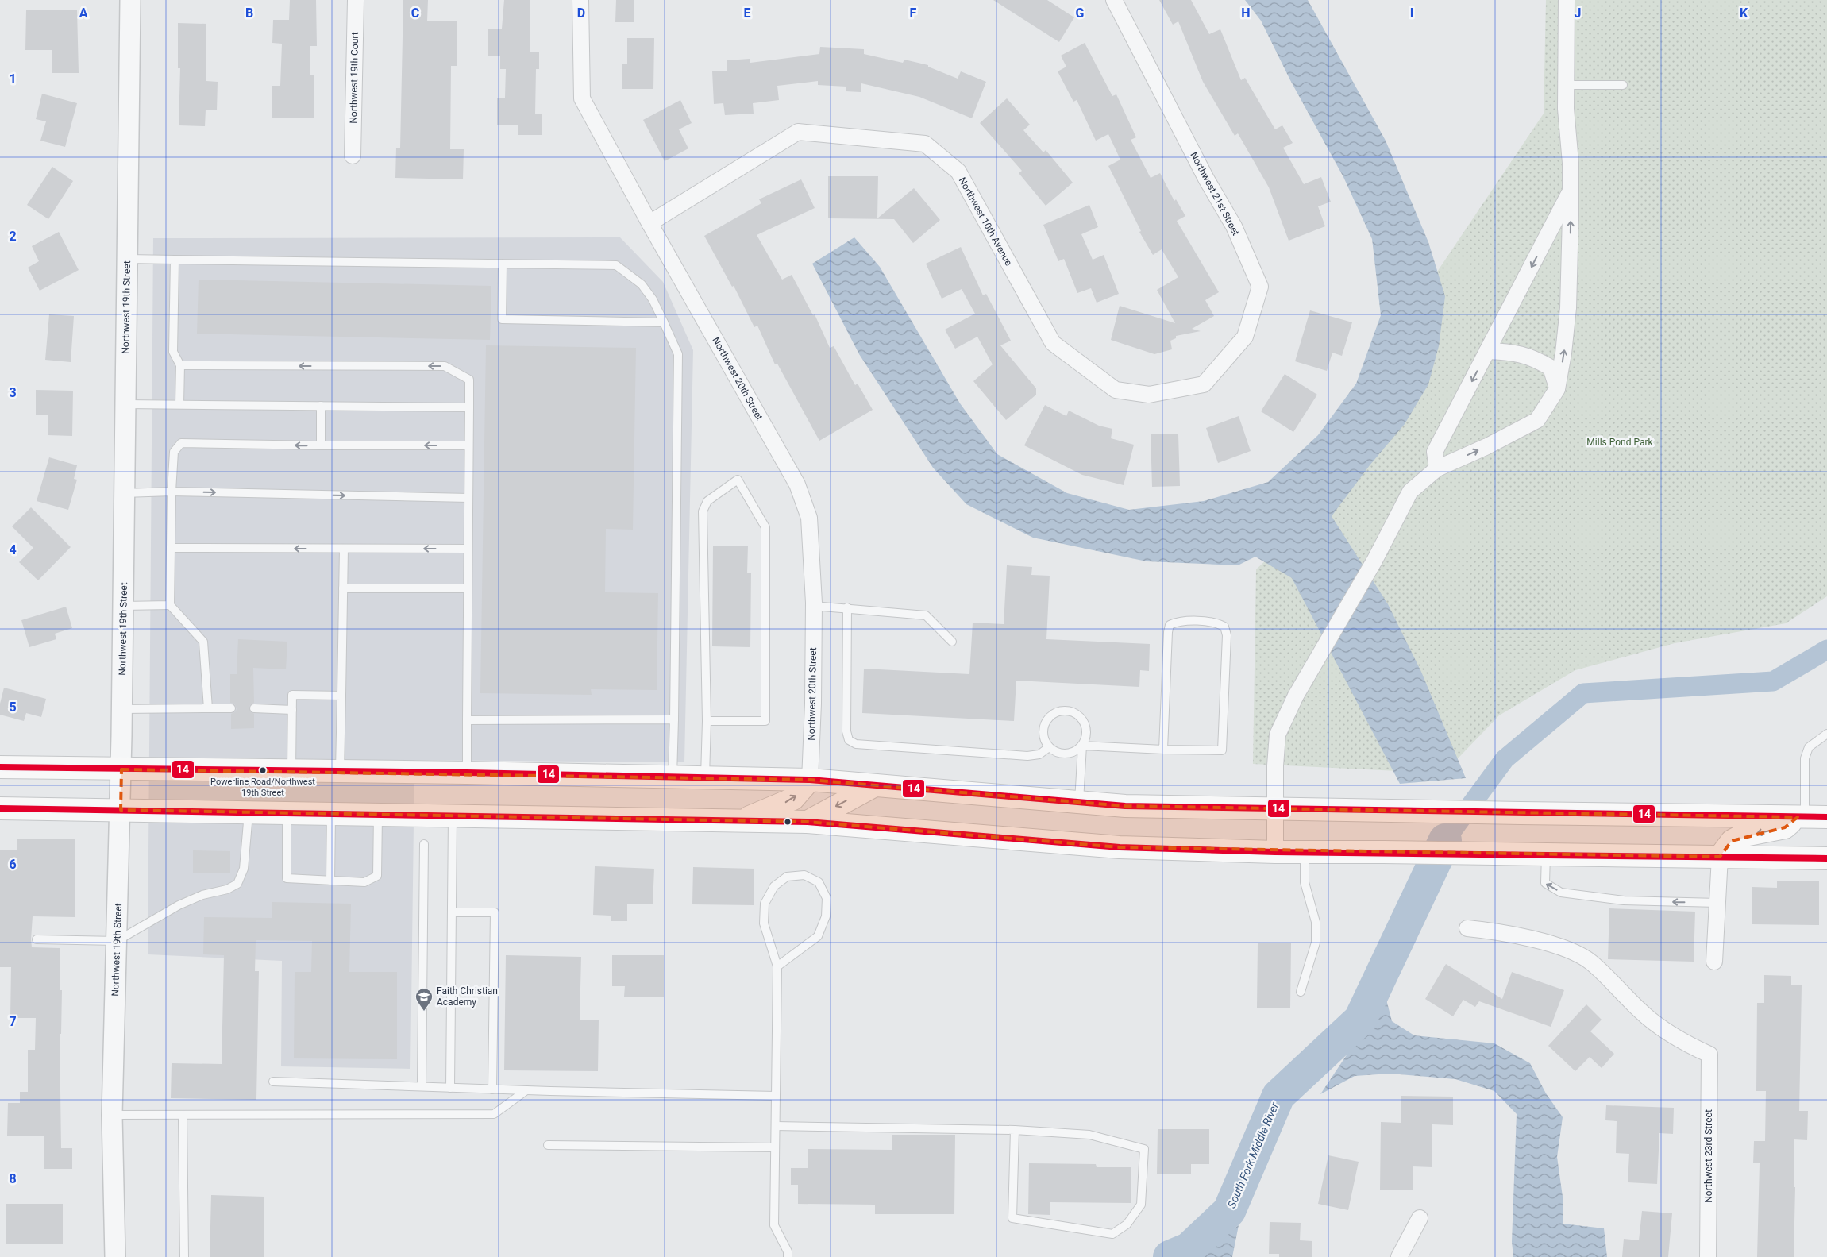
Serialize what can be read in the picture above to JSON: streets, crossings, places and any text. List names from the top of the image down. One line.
{"streets":{"street":["Northwest 19th Court","Northwest 21st Street","Northwest 10th Avenue","Northwest 19th Street","Northwest 20th Street","Northwest 23rd Street"]},"crossings":[["Northwest 21st Street","Northwest 10th Avenue"],["Northwest 10th Avenue","Northwest 20th Street"]],"water":["South Fork Middle River"],"parks":["Mills Pond Park"],"places":{"other":["Powerline Road/Northwest 19th Street"],"school or university":["Faith Christian Academy"]},"lines":["transit line 14"],"grid":{"columns":["A","B","C","D","E","F","G","H","I","J","K"],"rows":["1","2","3","4","5","6","7","8"]}}
